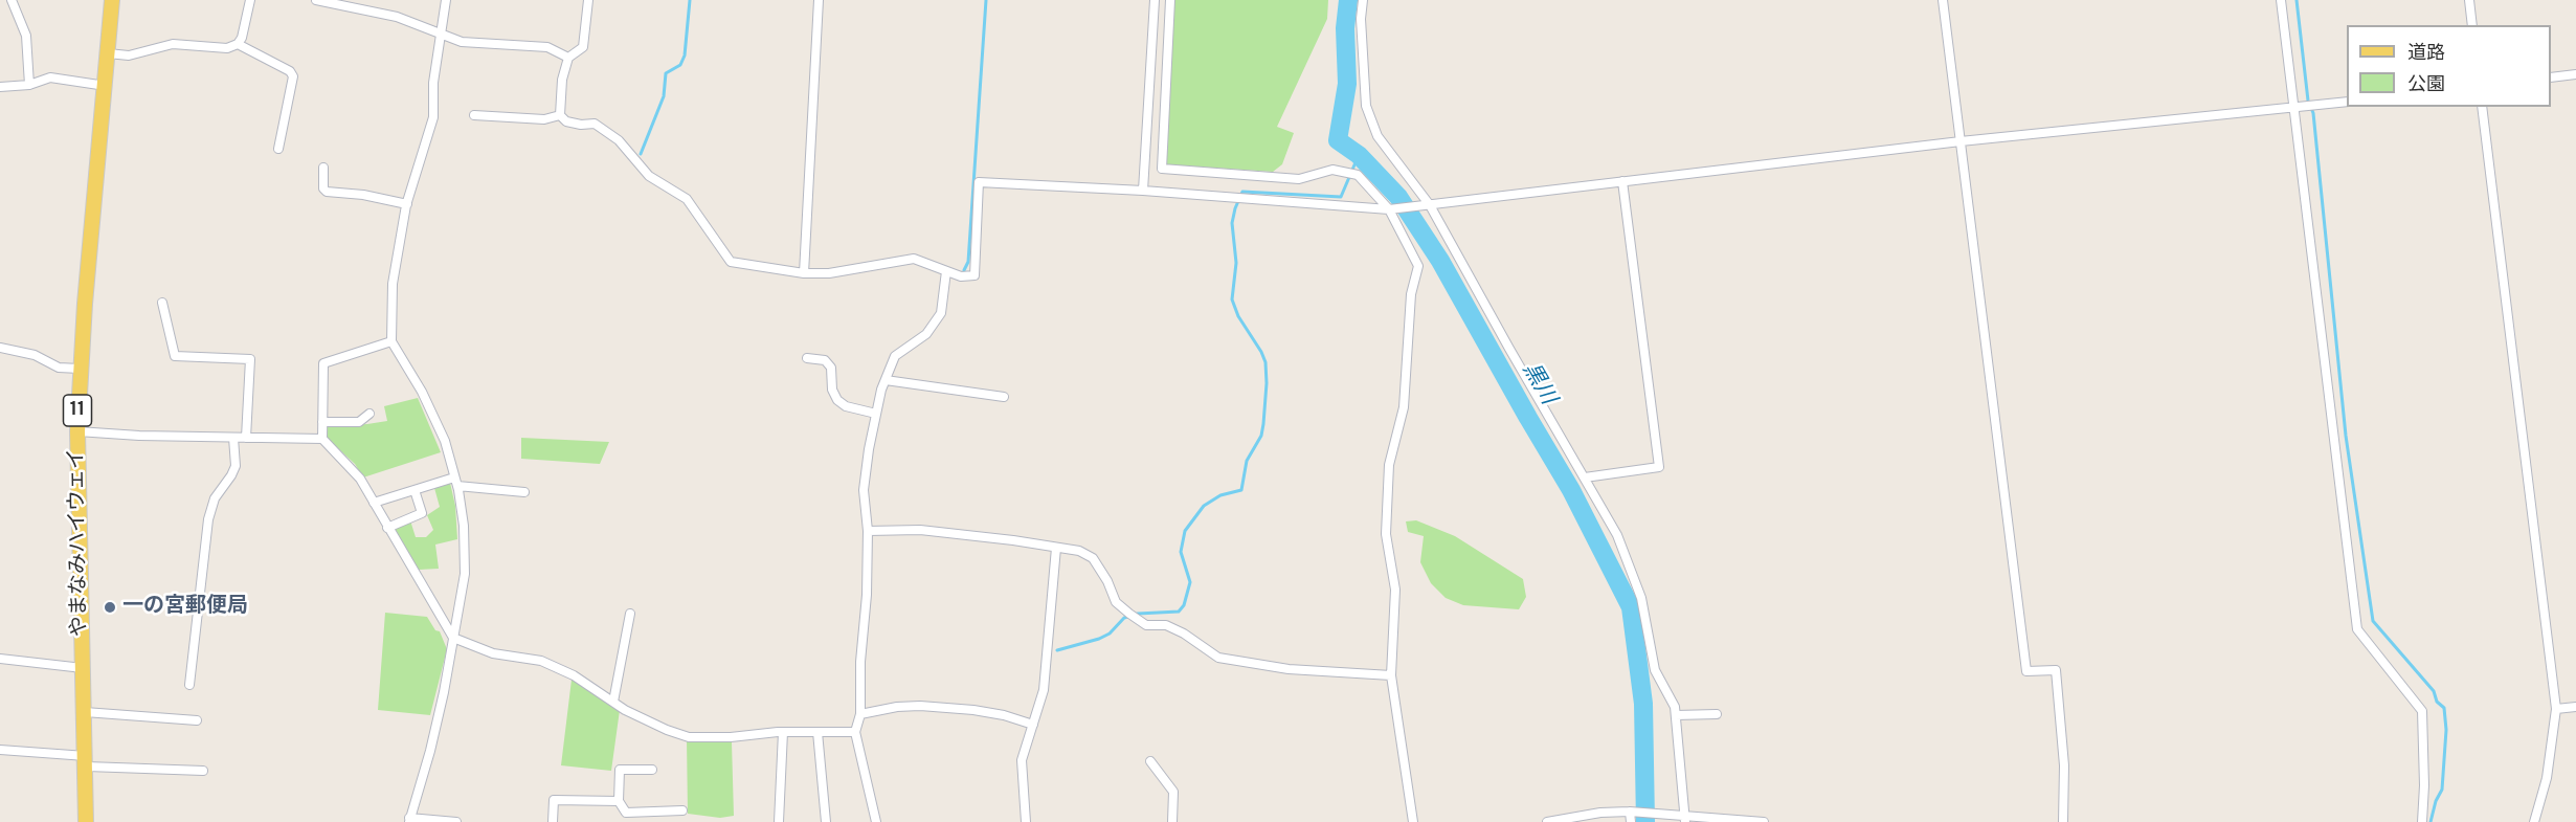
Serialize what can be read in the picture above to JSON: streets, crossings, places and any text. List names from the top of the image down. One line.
{"streets":{"main road":["11","やまなみハイウェイ"]},"water":["黒川"],"places":["一の宮郵便局"],"legend":["道路","公園"]}
